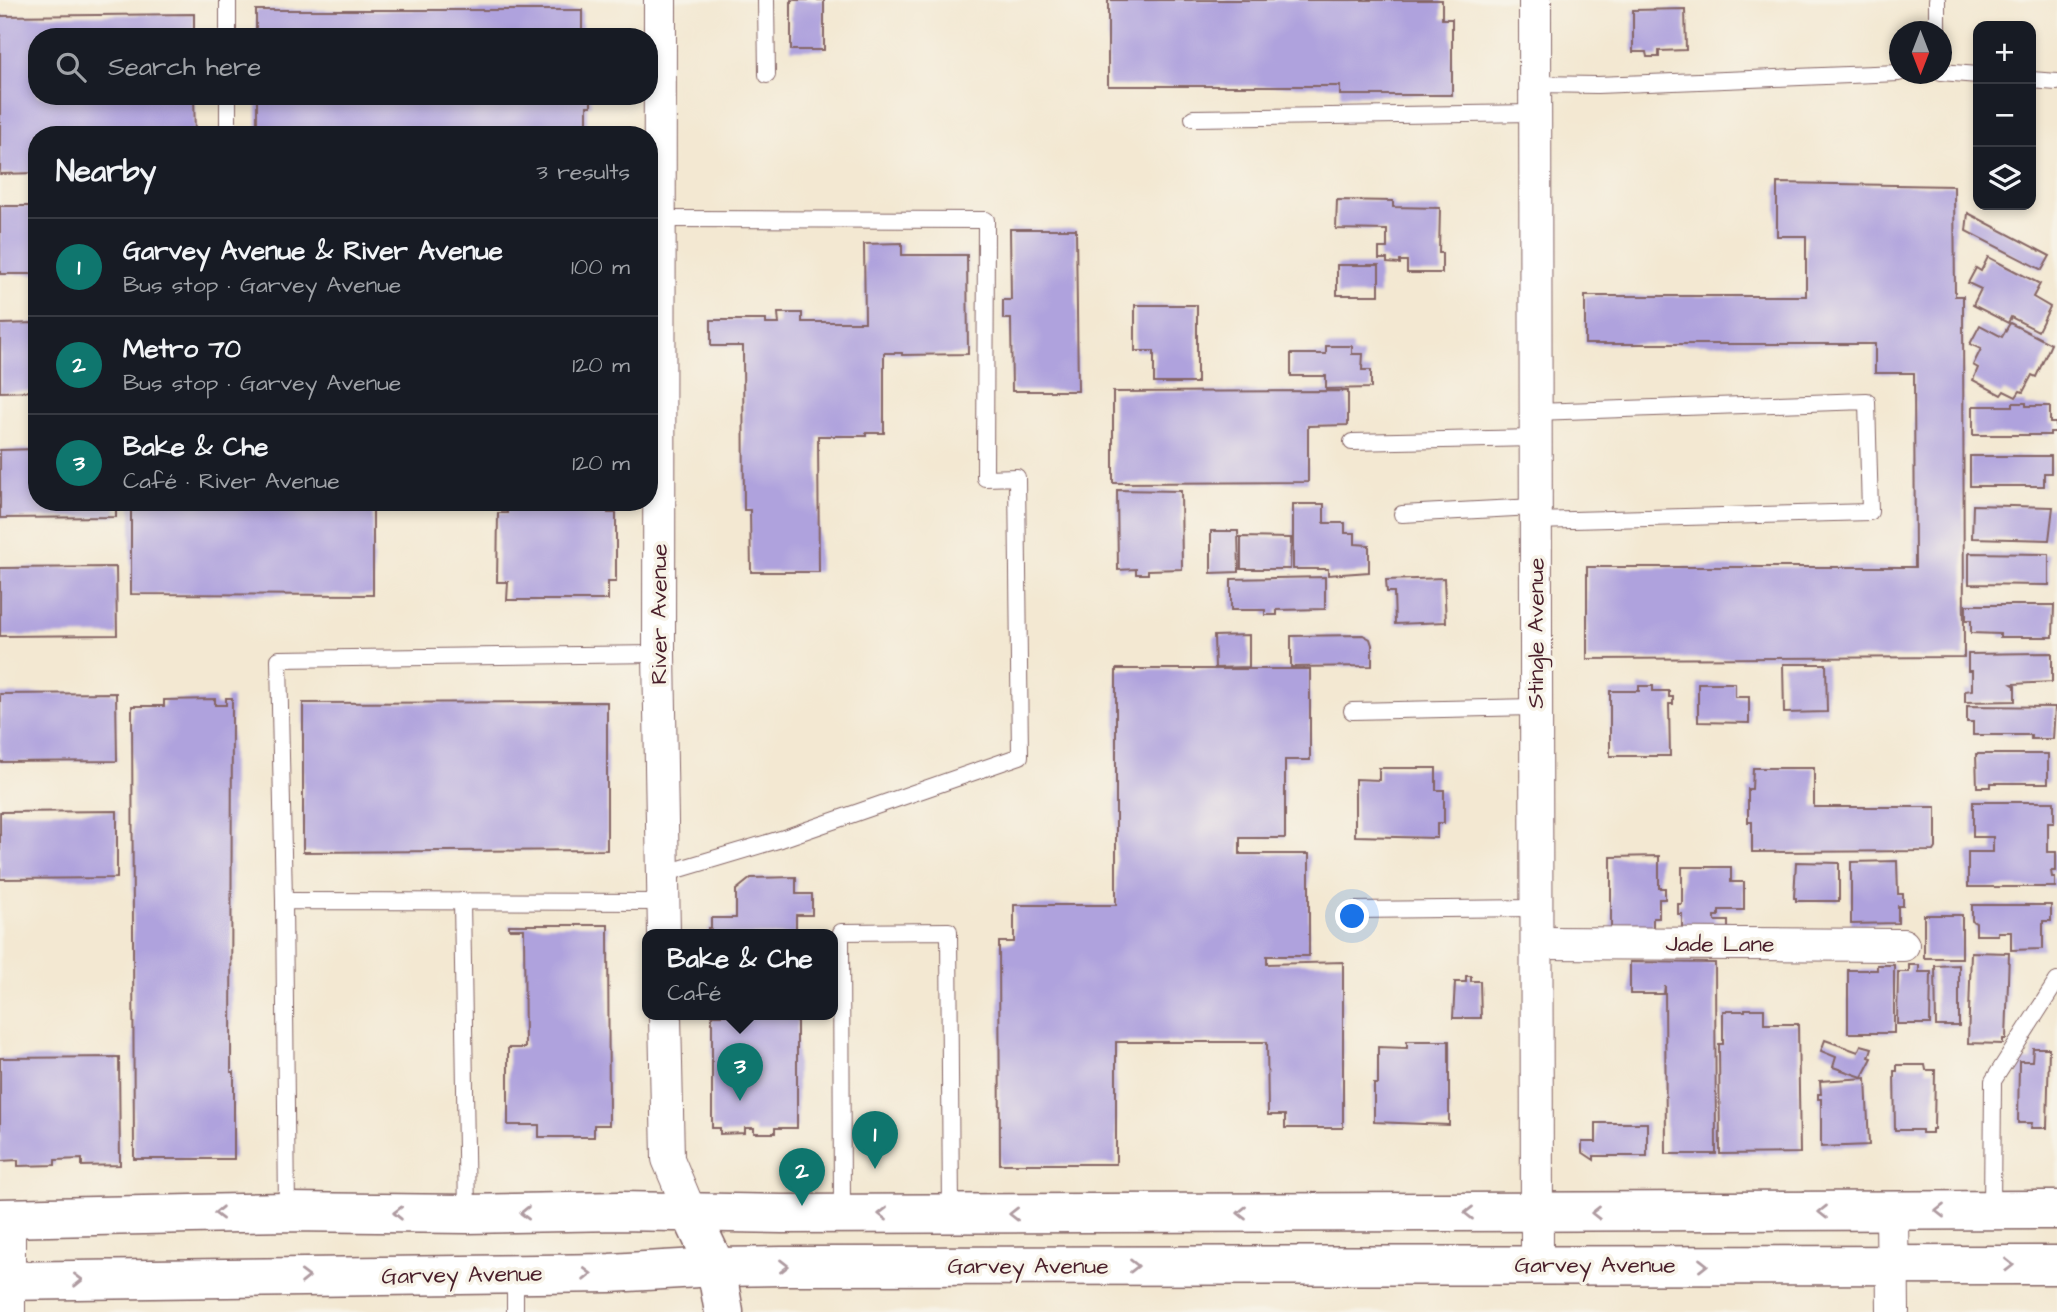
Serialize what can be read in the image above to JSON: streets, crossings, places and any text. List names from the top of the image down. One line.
{"streets":{"main road":["Garvey Avenue"],"street":["River Avenue","Stingle Avenue","Jade Lane"]},"crossings":[["Stingle Avenue","Jade Lane"],["Stingle Avenue","Garvey Avenue"]],"north":"bottom","page":{"map_buttons":["+","−"],"search":"Search here","heading":["Nearby","3 results"],"list":[{"mark":"1","name":"Garvey Avenue & River Avenue","note":"Bus stop · Garvey Avenue","value":"100 m"},{"mark":"2","name":"Metro 70","note":"Bus stop · Garvey Avenue","value":"120 m"},{"mark":"3","name":"Bake & Che","note":"Café · River Avenue","value":"120 m"}],"popup":["Bake & Che","Café"],"pins":["3","1","2"]}}
